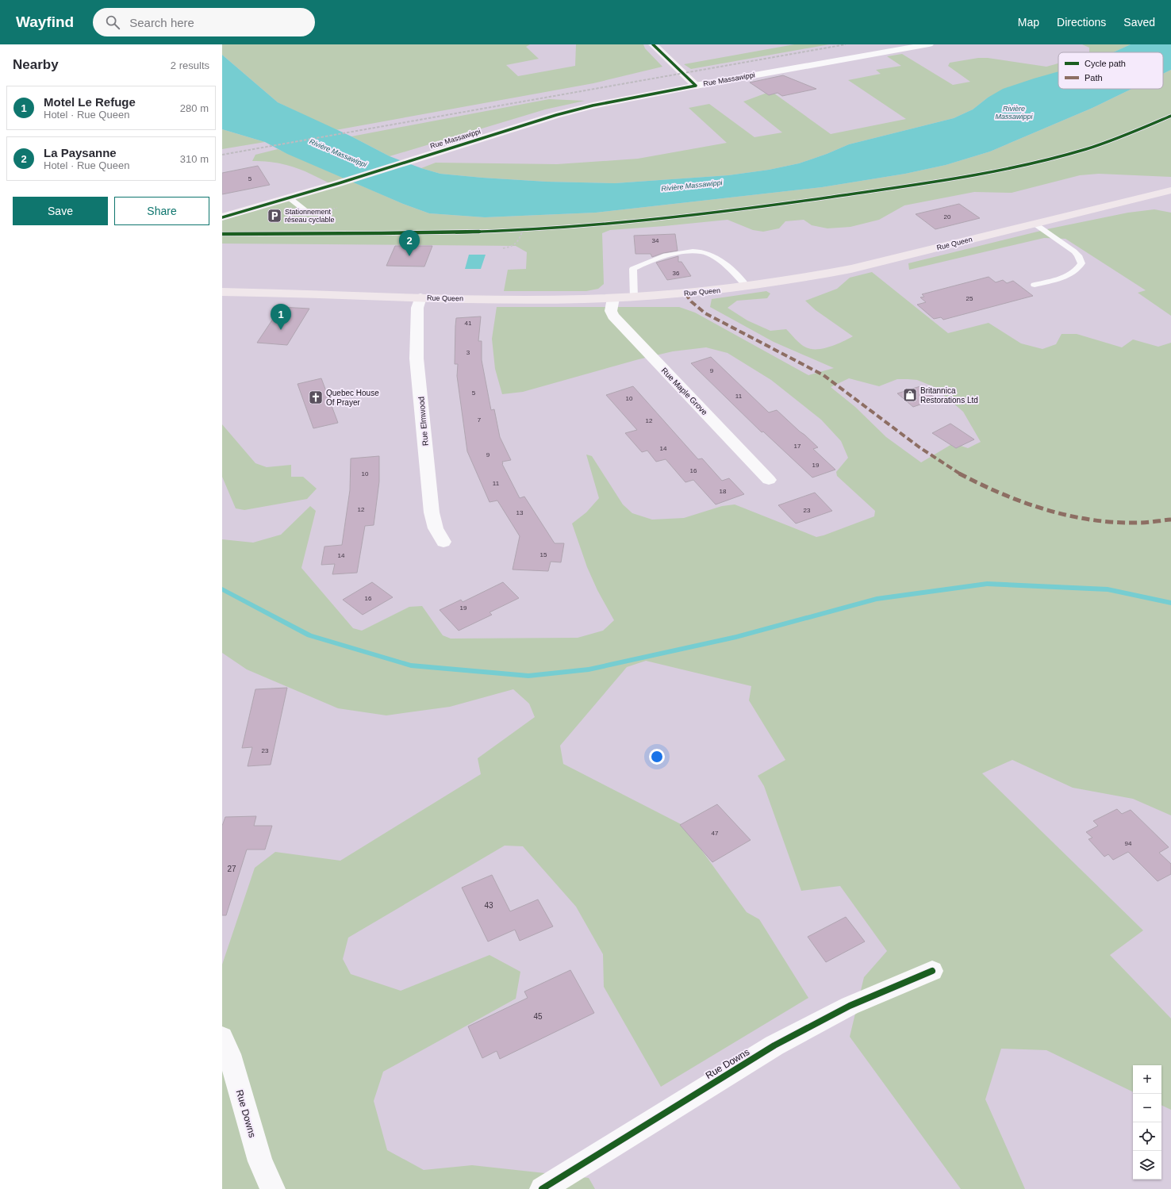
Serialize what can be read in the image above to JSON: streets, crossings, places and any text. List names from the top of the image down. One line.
{"streets":{"main road":["Rue Queen"],"street":["Rue Massawippi","Rue Maple Grove","Rue Elmwood","Rue Downs"]},"crossings":[["Rue Queen","Rue Maple Grove"],["Rue Queen","Rue Elmwood"]],"water":["Rivière Massawippi"],"places":{"parking":["Stationnement réseau cyclable"],"shop":["Britannica Restorations Ltd"],"church":["Quebec House Of Prayer"]},"house_numbers":["5","20","34","36","25","41","3","9","5","11","10","7","12","17","14","9","19","16","10","11","18","12","23","13","15","14","16","19","23","47","94","27","43","45"],"legend":["Cycle path","Path"],"page":{"header":"Wayfind","search":"Search here","nav":["Map","Directions","Saved"],"heading":["Nearby","2 results"],"list":[{"mark":"1","name":"Motel Le Refuge","note":"Hotel · Rue Queen","value":"280 m"},{"mark":"2","name":"La Paysanne","note":"Hotel · Rue Queen","value":"310 m"}],"buttons":["Save","Share"],"pins":["2","1"],"map_buttons":["+","−"]}}
